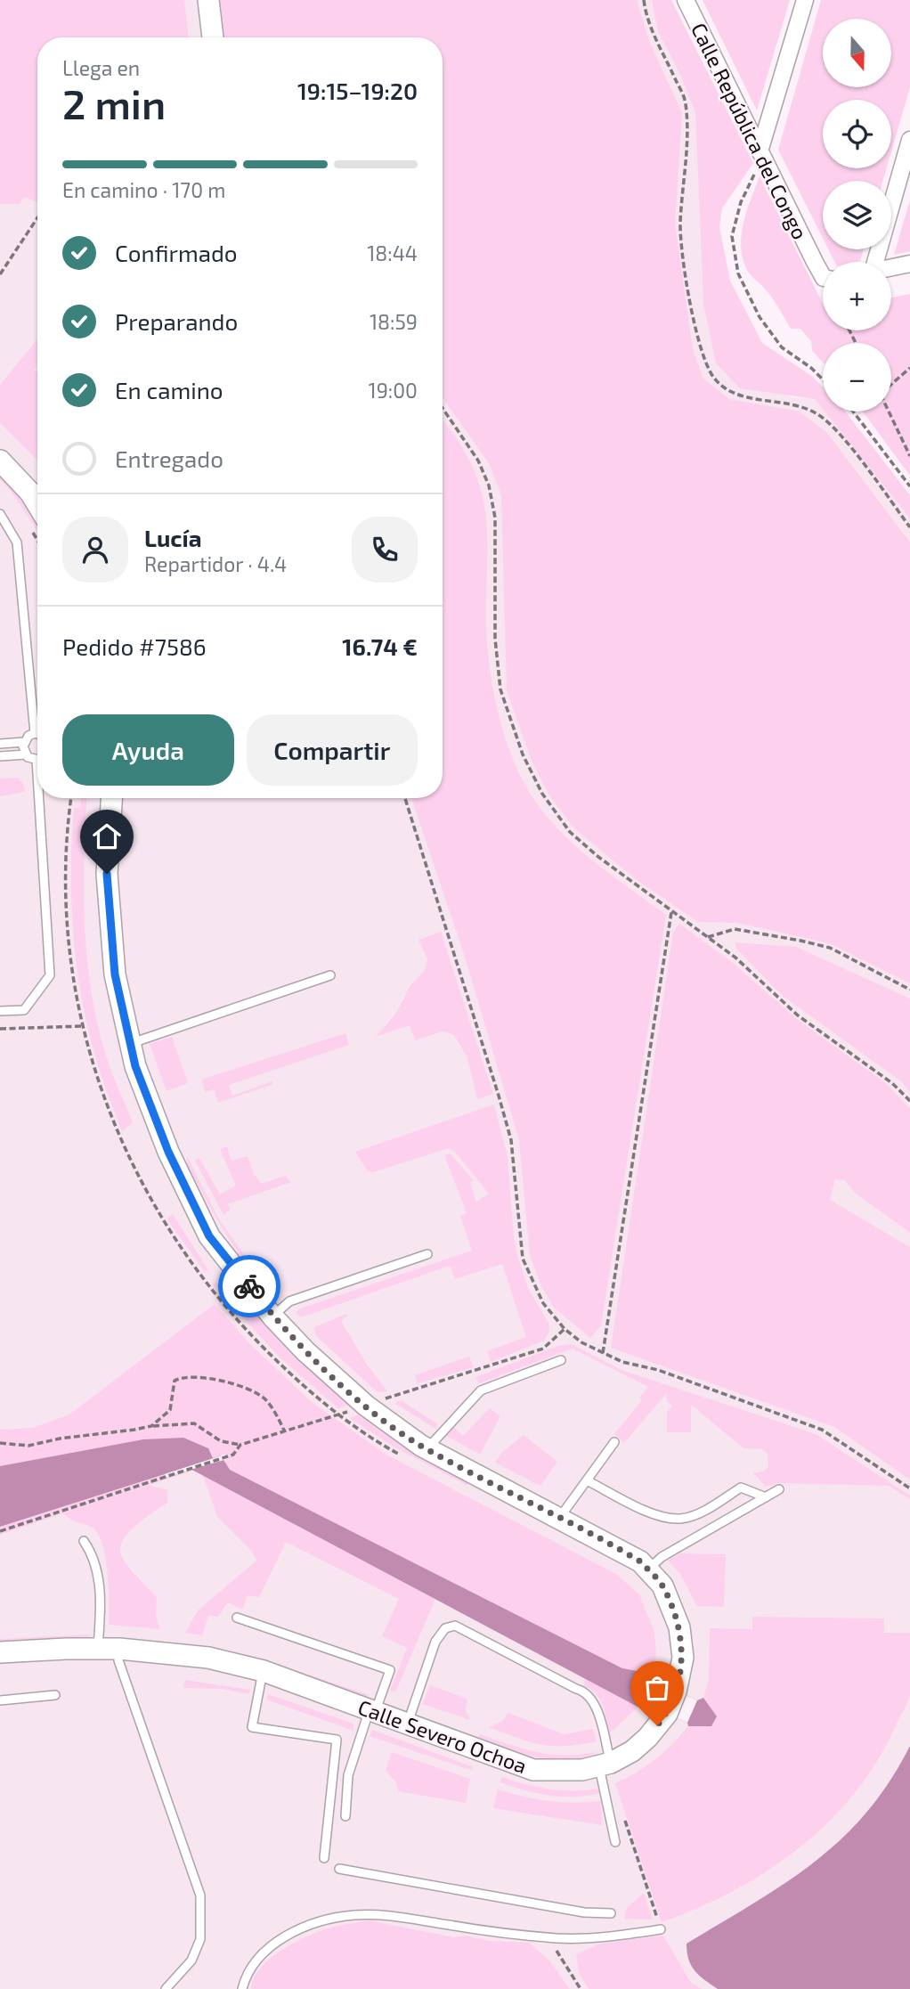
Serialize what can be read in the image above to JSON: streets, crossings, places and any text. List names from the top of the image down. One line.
{"streets":{"street":["Calle República del Congo","Calle Severo Ochoa"]},"north":"bottom","page":{"map_buttons":["+","−"],"heading":["2 min","Llega en","19:15–19:20"],"panel":["Lucía","Repartidor · 4.4","Pedido #7586","16.74 €"],"bar":"En camino · 170 m","list":[["Confirmado","18:44"],["Preparando","18:59"],["En camino","19:00"],"Entregado"],"buttons":["Ayuda","Compartir"]}}
